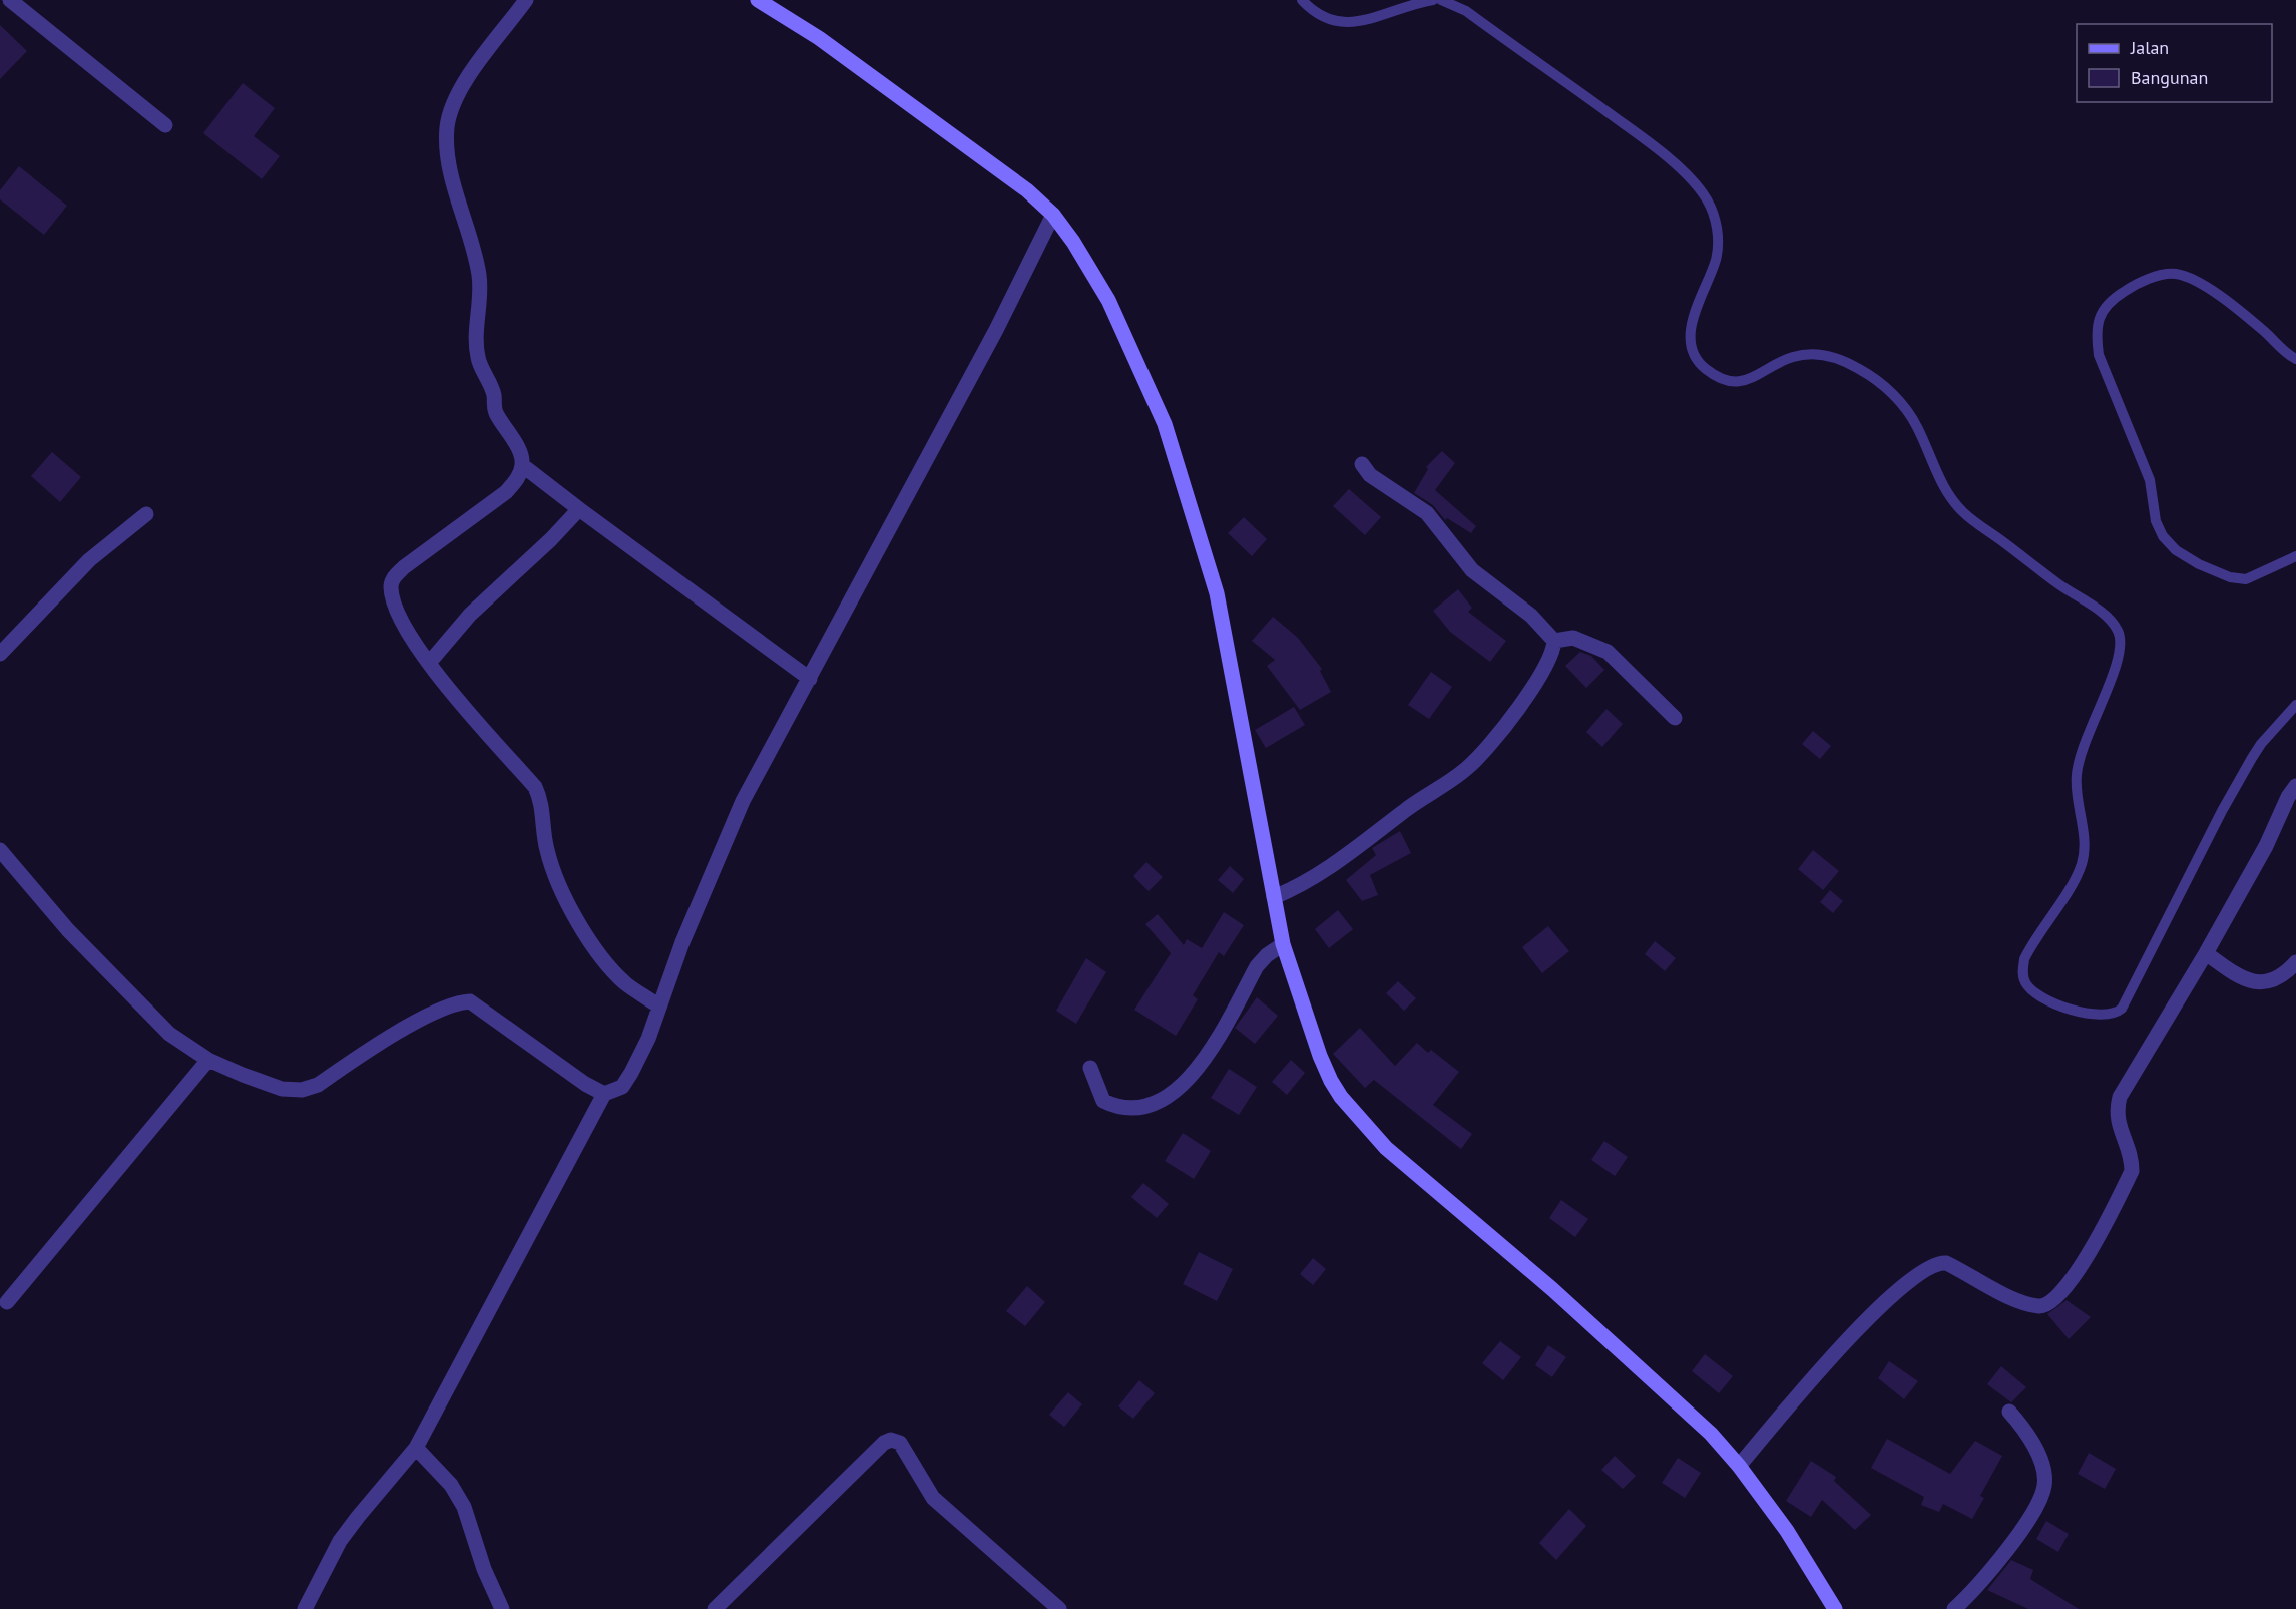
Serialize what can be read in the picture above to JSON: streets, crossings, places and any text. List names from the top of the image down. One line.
{"legend":["Jalan","Bangunan"]}
